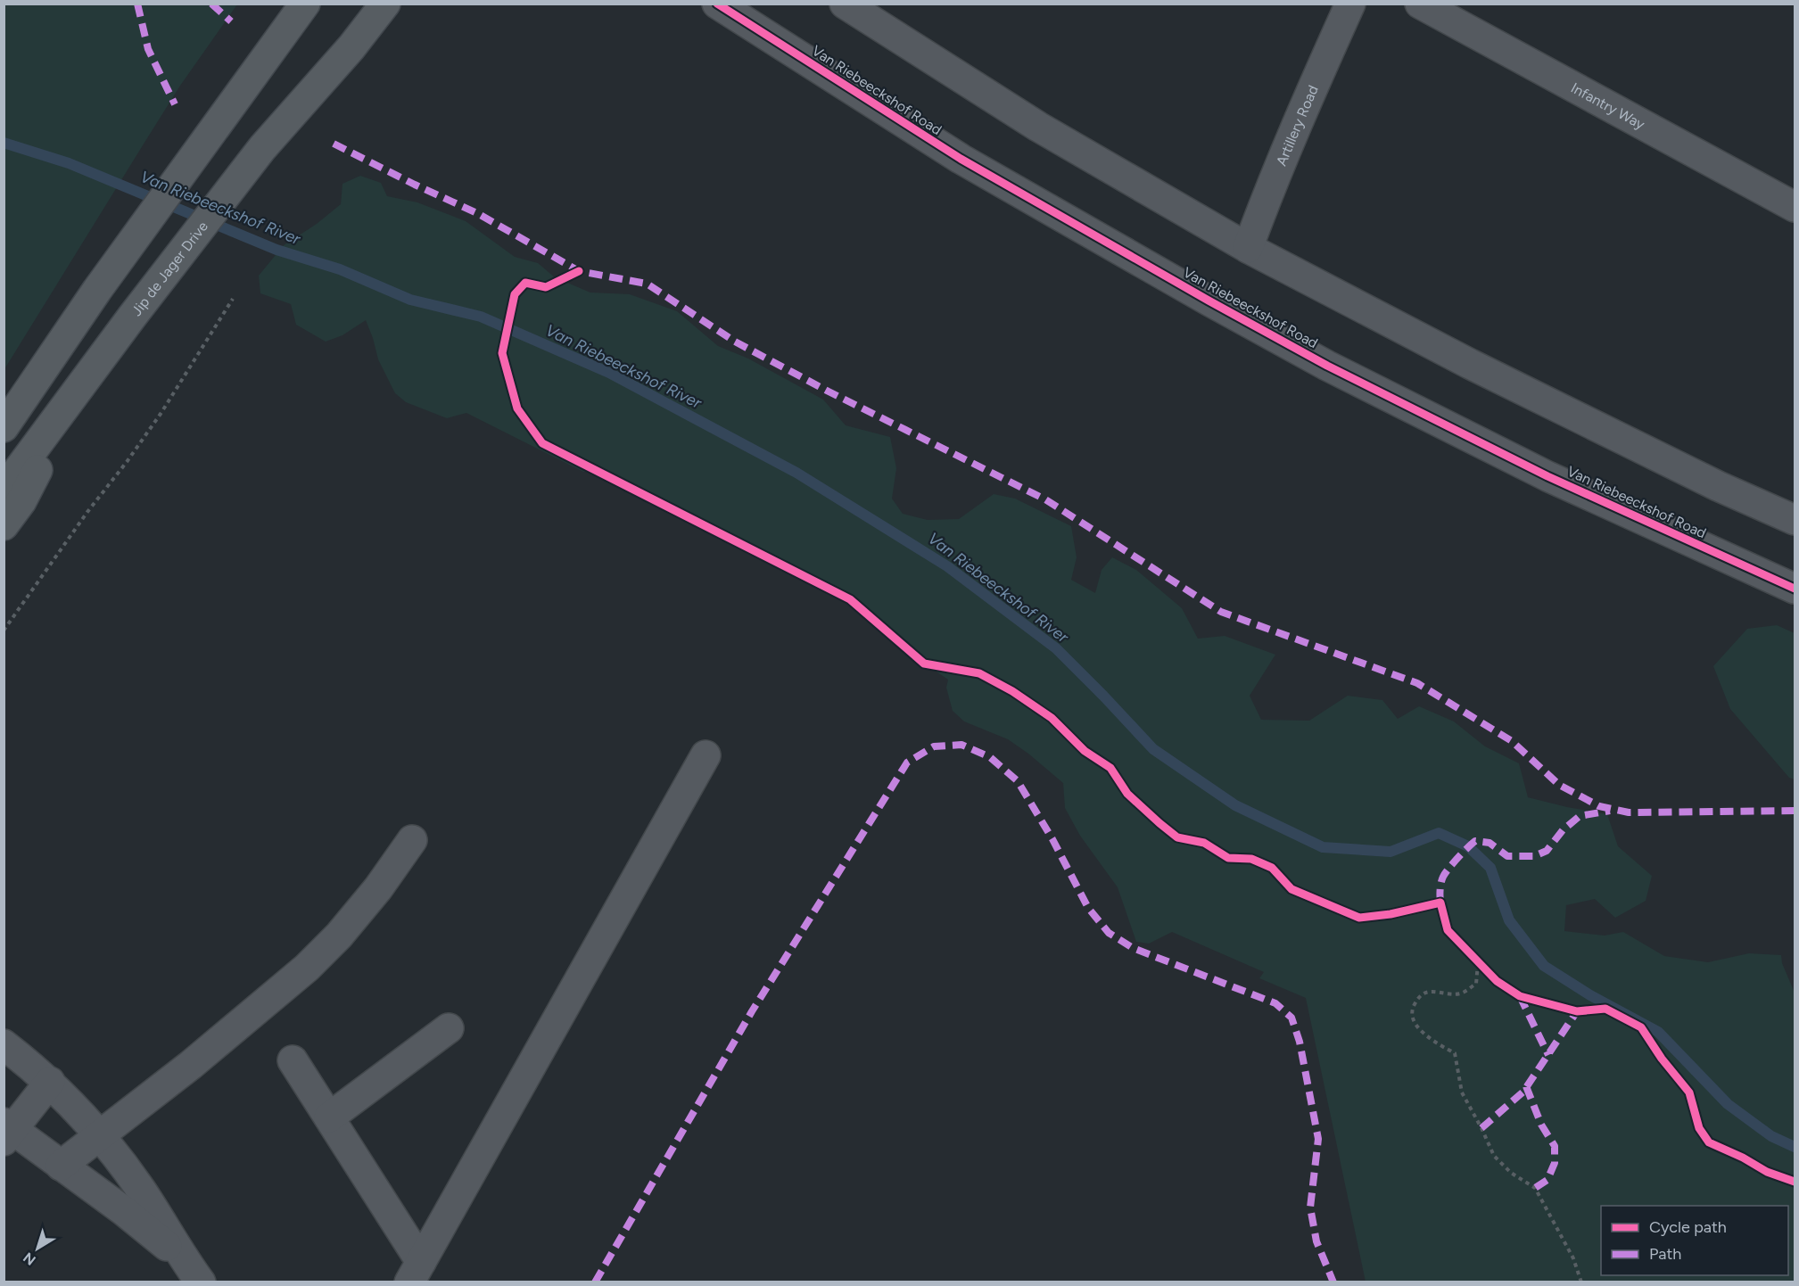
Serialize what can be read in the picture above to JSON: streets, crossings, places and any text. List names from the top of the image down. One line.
{"streets":{"main road":["Jip de Jager Drive"],"street":["Van Riebeeckshof Road","Infantry Way","Artillery Road"]},"water":["Van Riebeeckshof River"],"legend":["Cycle path","Path"],"north":"bottom left"}
